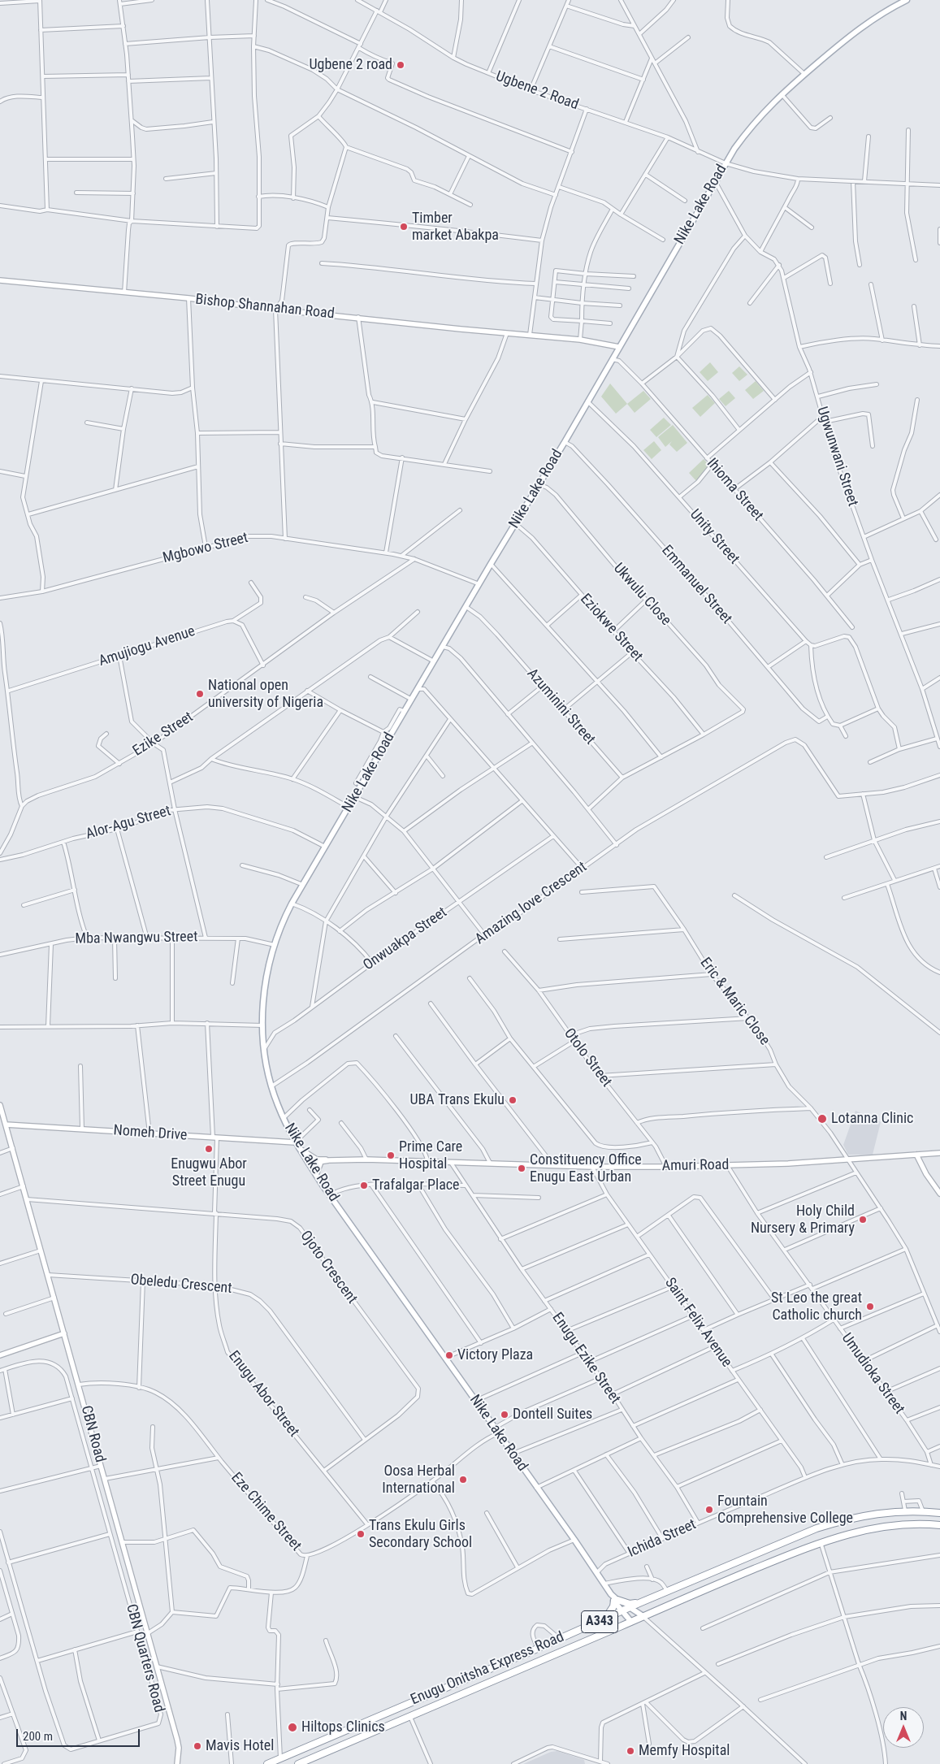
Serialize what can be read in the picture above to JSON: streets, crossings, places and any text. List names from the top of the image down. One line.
{"streets":{"highway":["A343","Enugu Onitsha Express Road"],"main road":["Nike Lake Road","Bishop Shannahan Road","Nomeh Drive","Amuri Road","CBN Road"],"street":["Ugbene 2 Road","Ugwunwani Street","Ihioma Street","Unity Street","Mgbowo Street","Emmanuel Street","Ukwulu Close","Eziokwe Street","Amujiogu Avenue","Azuminini Street","Ezike Street","Alor-Agu Street","Amazing love Crescent","Mba Nwangwu Street","Onwuakpa Street","Eric & Maric Close","Otolo Street","Ojoto Crescent","Obeledu Crescent","Saint Felix Avenue","Enugu Ezike Street","Umudioka Street","Enugu Abor Street","Eze Chime Street","Ichida Street","CBN Quarters Road"]},"crossings":[["Ugbene 2 Road","Nike Lake Road"],["Nike Lake Road","Bishop Shannahan Road"],["Nike Lake Road","Ihioma Street"],["Nike Lake Road","Unity Street"],["Nike Lake Road","Mgbowo Street"],["Nike Lake Road","Emmanuel Street"],["Nike Lake Road","Ukwulu Close"],["Nike Lake Road","Eziokwe Street"],["Nike Lake Road","Azuminini Street"],["Nike Lake Road","Alor-Agu Street"],["Nike Lake Road","Amazing love Crescent"],["Nike Lake Road","Mba Nwangwu Street"],["Nike Lake Road","Onwuakpa Street"],["Nike Lake Road","Nomeh Drive"],["Nike Lake Road","Amuri Road"],["Nike Lake Road","Eze Chime Street"],["Nike Lake Road","Ichida Street"],["Nike Lake Road","Enugu Onitsha Express Road"],["Mgbowo Street","Ezike Street"],["Ukwulu Close","Eziokwe Street"],["Eric & Maric Close","Amuri Road"],["Otolo Street","Amuri Road"],["Nomeh Drive","Enugu Abor Street"],["Nomeh Drive","CBN Road"],["Amuri Road","Saint Felix Avenue"],["Amuri Road","Enugu Ezike Street"],["Amuri Road","Umudioka Street"],["Ojoto Crescent","Obeledu Crescent"],["Ojoto Crescent","Enugu Abor Street"],["Ojoto Crescent","CBN Road"],["Obeledu Crescent","Enugu Abor Street"],["Obeledu Crescent","CBN Road"],["Saint Felix Avenue","Ichida Street"],["Enugu Ezike Street","Ichida Street"],["Umudioka Street","Ichida Street"],["Enugu Abor Street","Eze Chime Street"],["CBN Road","Eze Chime Street"]],"places":["Ugbene 2 road","Timber market Abakpa","National open university of Nigeria","UBA Trans Ekulu","Lotanna Clinic","Enugwu Abor Street Enugu","Prime Care Hospital","Constituency Office Enugu East Urban","Trafalgar Place","Holy Child Nursery & Primary","St Leo the great Catholic church","Victory Plaza","Dontell Suites","Oosa Herbal International","Fountain Comprehensive College","Trans Ekulu Girls Secondary School","Hiltops Clinics","Mavis Hotel","Memfy Hospital"],"scale_bar":"200 m","north":"top"}
